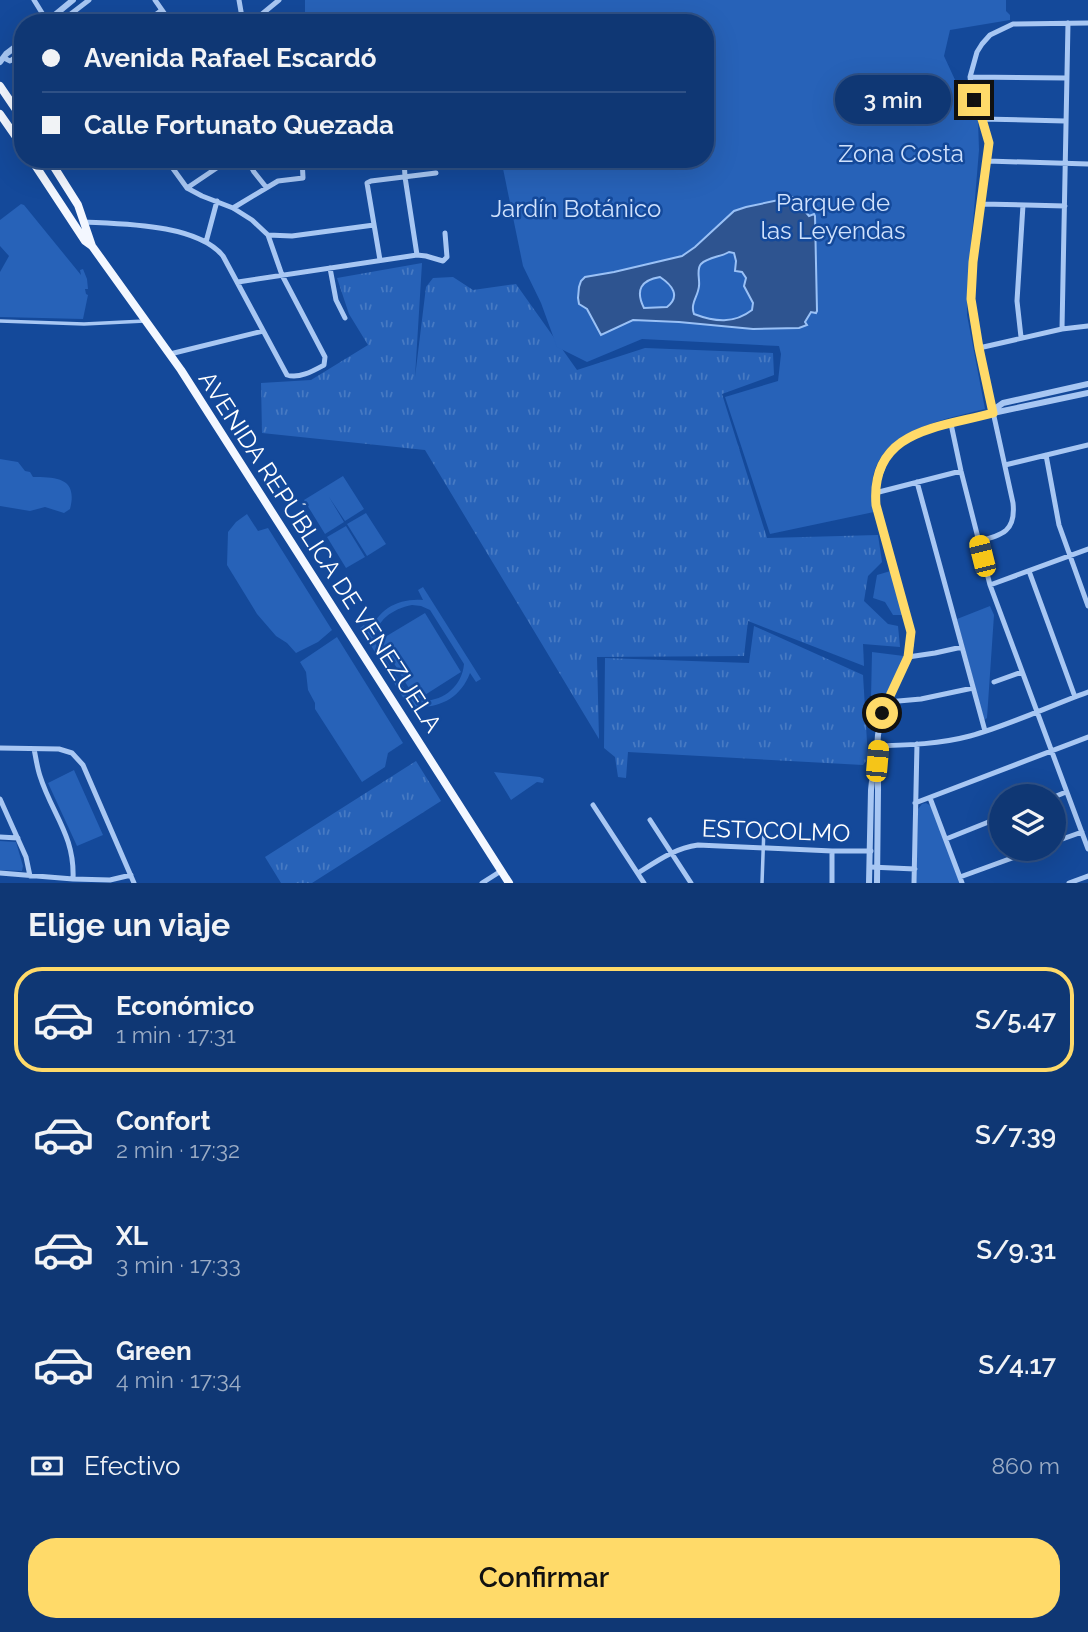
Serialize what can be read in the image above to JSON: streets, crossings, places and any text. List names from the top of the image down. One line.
{"streets":{"main road":["AVENIDA REPÚBLICA DE VENEZUELA"],"street":["ESTOCOLMO"]},"parks":["Zona Costa","Parque de las Leyendas","Jardín Botánico"],"page":{"banner":["Avenida Rafael Escardó","Calle Fortunato Quezada"],"bubble":"3 min","heading":"Elige un viaje","list":[{"name":"Económico","note":"1 min · 17:31","value":"S/5.47"},{"name":"Confort","note":"2 min · 17:32","value":"S/7.39"},{"name":"XL","note":"3 min · 17:33","value":"S/9.31"},{"name":"Green","note":"4 min · 17:34","value":"S/4.17"}],"pay":["Efectivo","860 m"],"buttons":"Confirmar"}}
